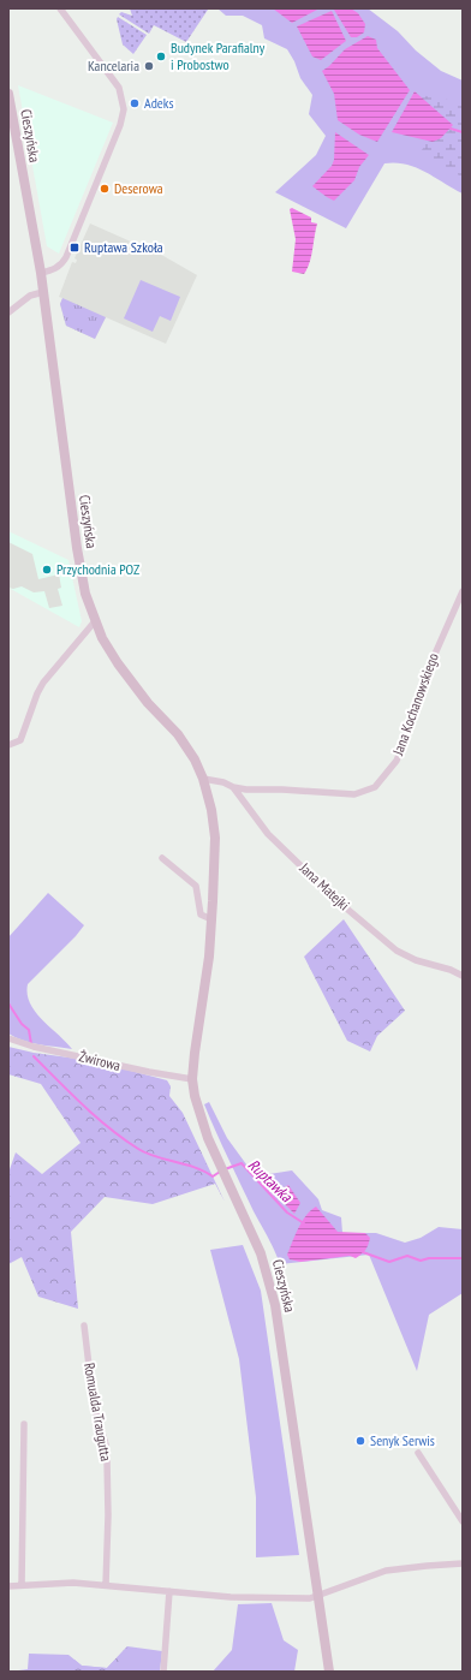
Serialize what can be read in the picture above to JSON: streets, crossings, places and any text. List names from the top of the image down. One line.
{"streets":{"main road":["Cieszyńska"],"street":["Jana Kochanowskiego","Jana Matejki","Żwirowa","Romualda Traugutta"]},"crossings":[["Cieszyńska","Żwirowa"],["Jana Kochanowskiego","Jana Matejki"]],"water":["Ruptawka"],"places":{"other":["Budynek Parafialny i Probostwo","Kancelaria","Adeks","Deserowa","Przychodnia POZ","Senyk Serwis"],"transit":["Ruptawa Szkoła"]}}
